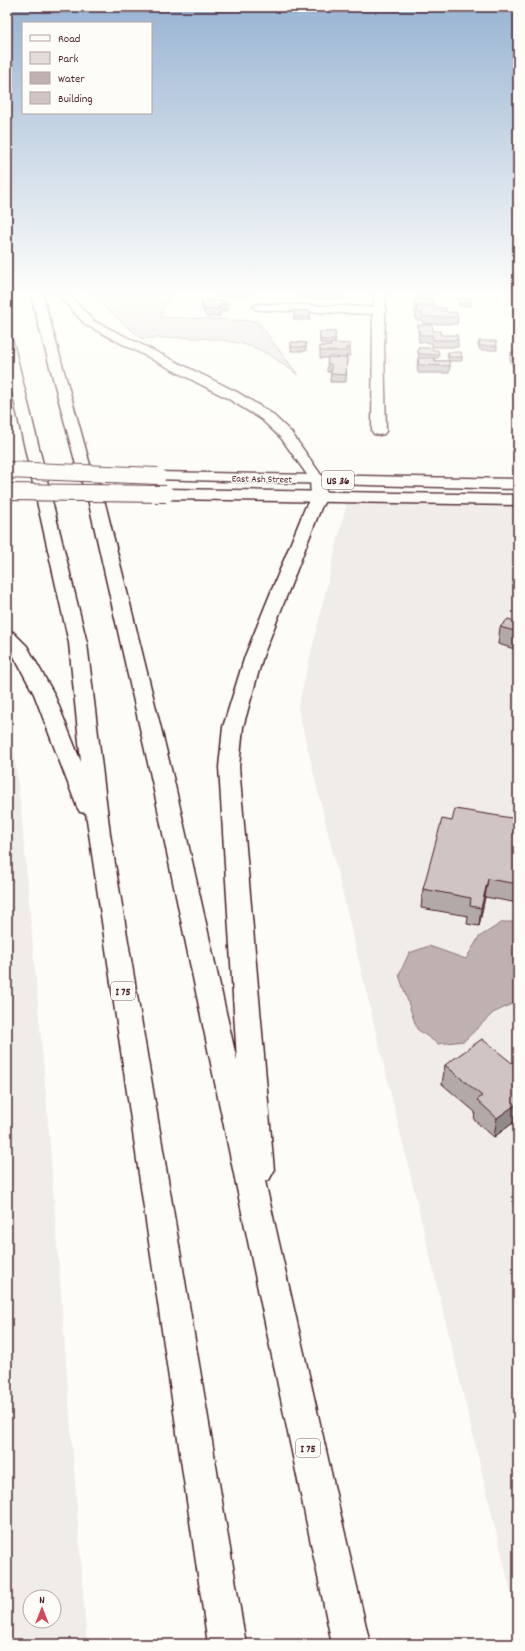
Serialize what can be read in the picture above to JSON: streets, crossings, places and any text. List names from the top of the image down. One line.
{"streets":{"main road":["East Ash Street","US 36","I 75"]},"legend":["Road","Park","Water","Building"],"north":"top"}
